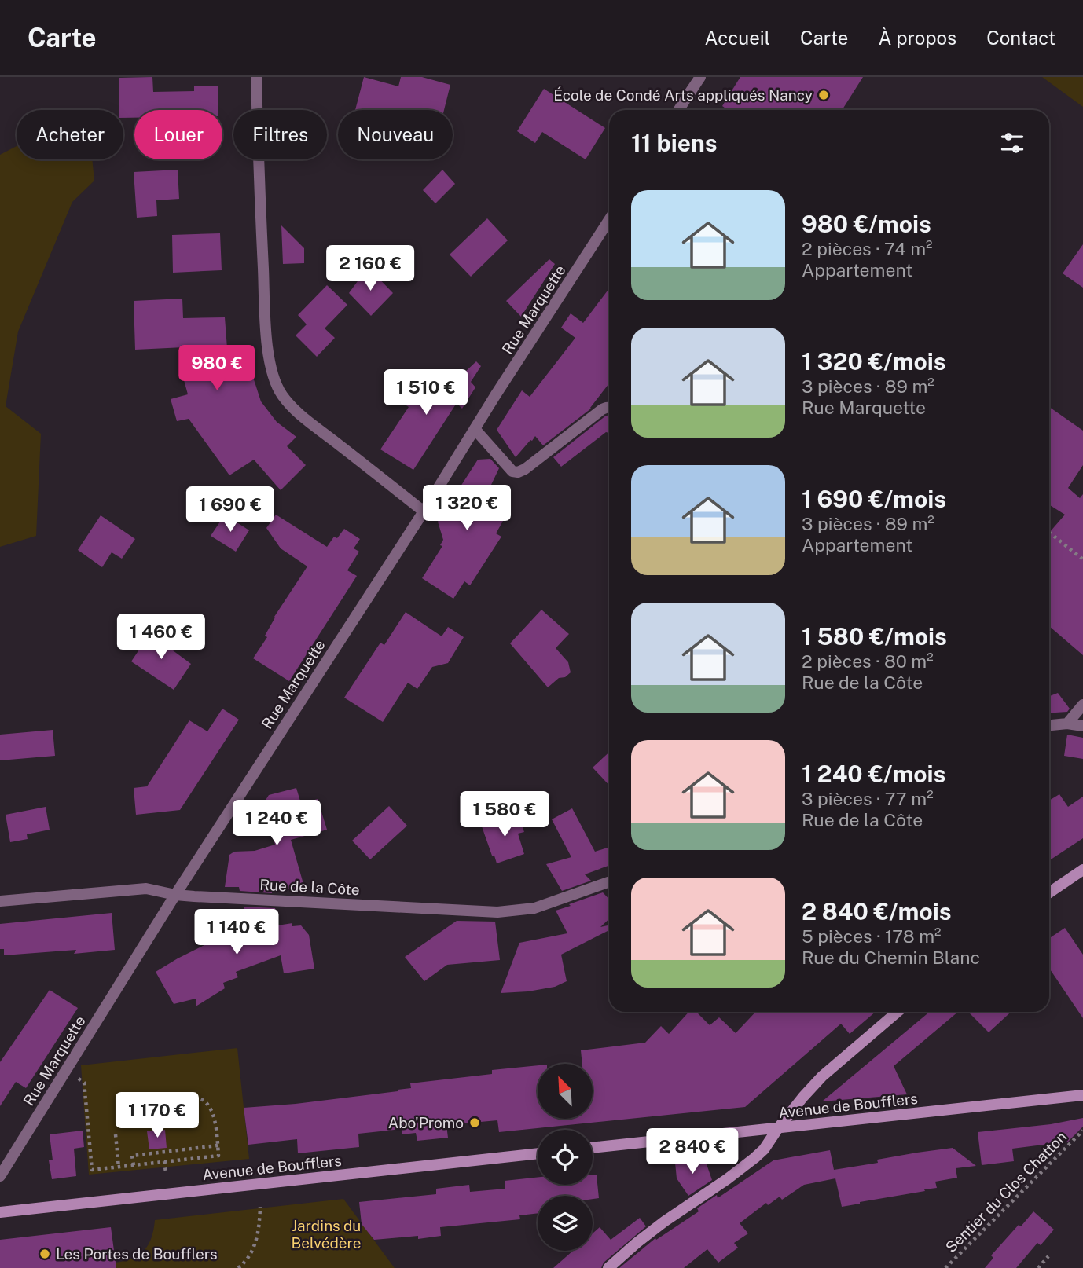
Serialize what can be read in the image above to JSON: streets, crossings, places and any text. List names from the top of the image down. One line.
{"streets":{"street":["Rue Marquette","Rue de la Côte","Avenue de Boufflers"],"path":["Sentier du Clos Chatton"]},"crossings":[["Rue Marquette","Rue de la Côte"]],"parks":["Jardins du Belvédère"],"places":["École de Condé Arts appliqués Nancy","Abo'Promo","Les Portes de Boufflers"],"north":"top left","page":{"header":"Carte","nav":["Accueil","Carte","À propos","Contact"],"chip":["Acheter","Louer","Filtres","Nouveau"],"heading":"11 biens","list":[{"name":"980 €/mois","note":"2 pièces · 74 m² · Appartement"},{"name":"1 320 €/mois","note":"3 pièces · 89 m² · Rue Marquette"},{"name":"1 690 €/mois","note":"3 pièces · 89 m² · Appartement"},{"name":"1 580 €/mois","note":"2 pièces · 80 m² · Rue de la Côte"},{"name":"1 240 €/mois","note":"3 pièces · 77 m² · Rue de la Côte"},{"name":"2 840 €/mois","note":"5 pièces · 178 m² · Rue du Chemin Blanc"}],"price":["2 160 €","980 €","1 510 €","1 320 €","1 690 €","1 460 €","1 580 €","1 240 €","1 140 €","1 170 €","2 840 €"]}}
